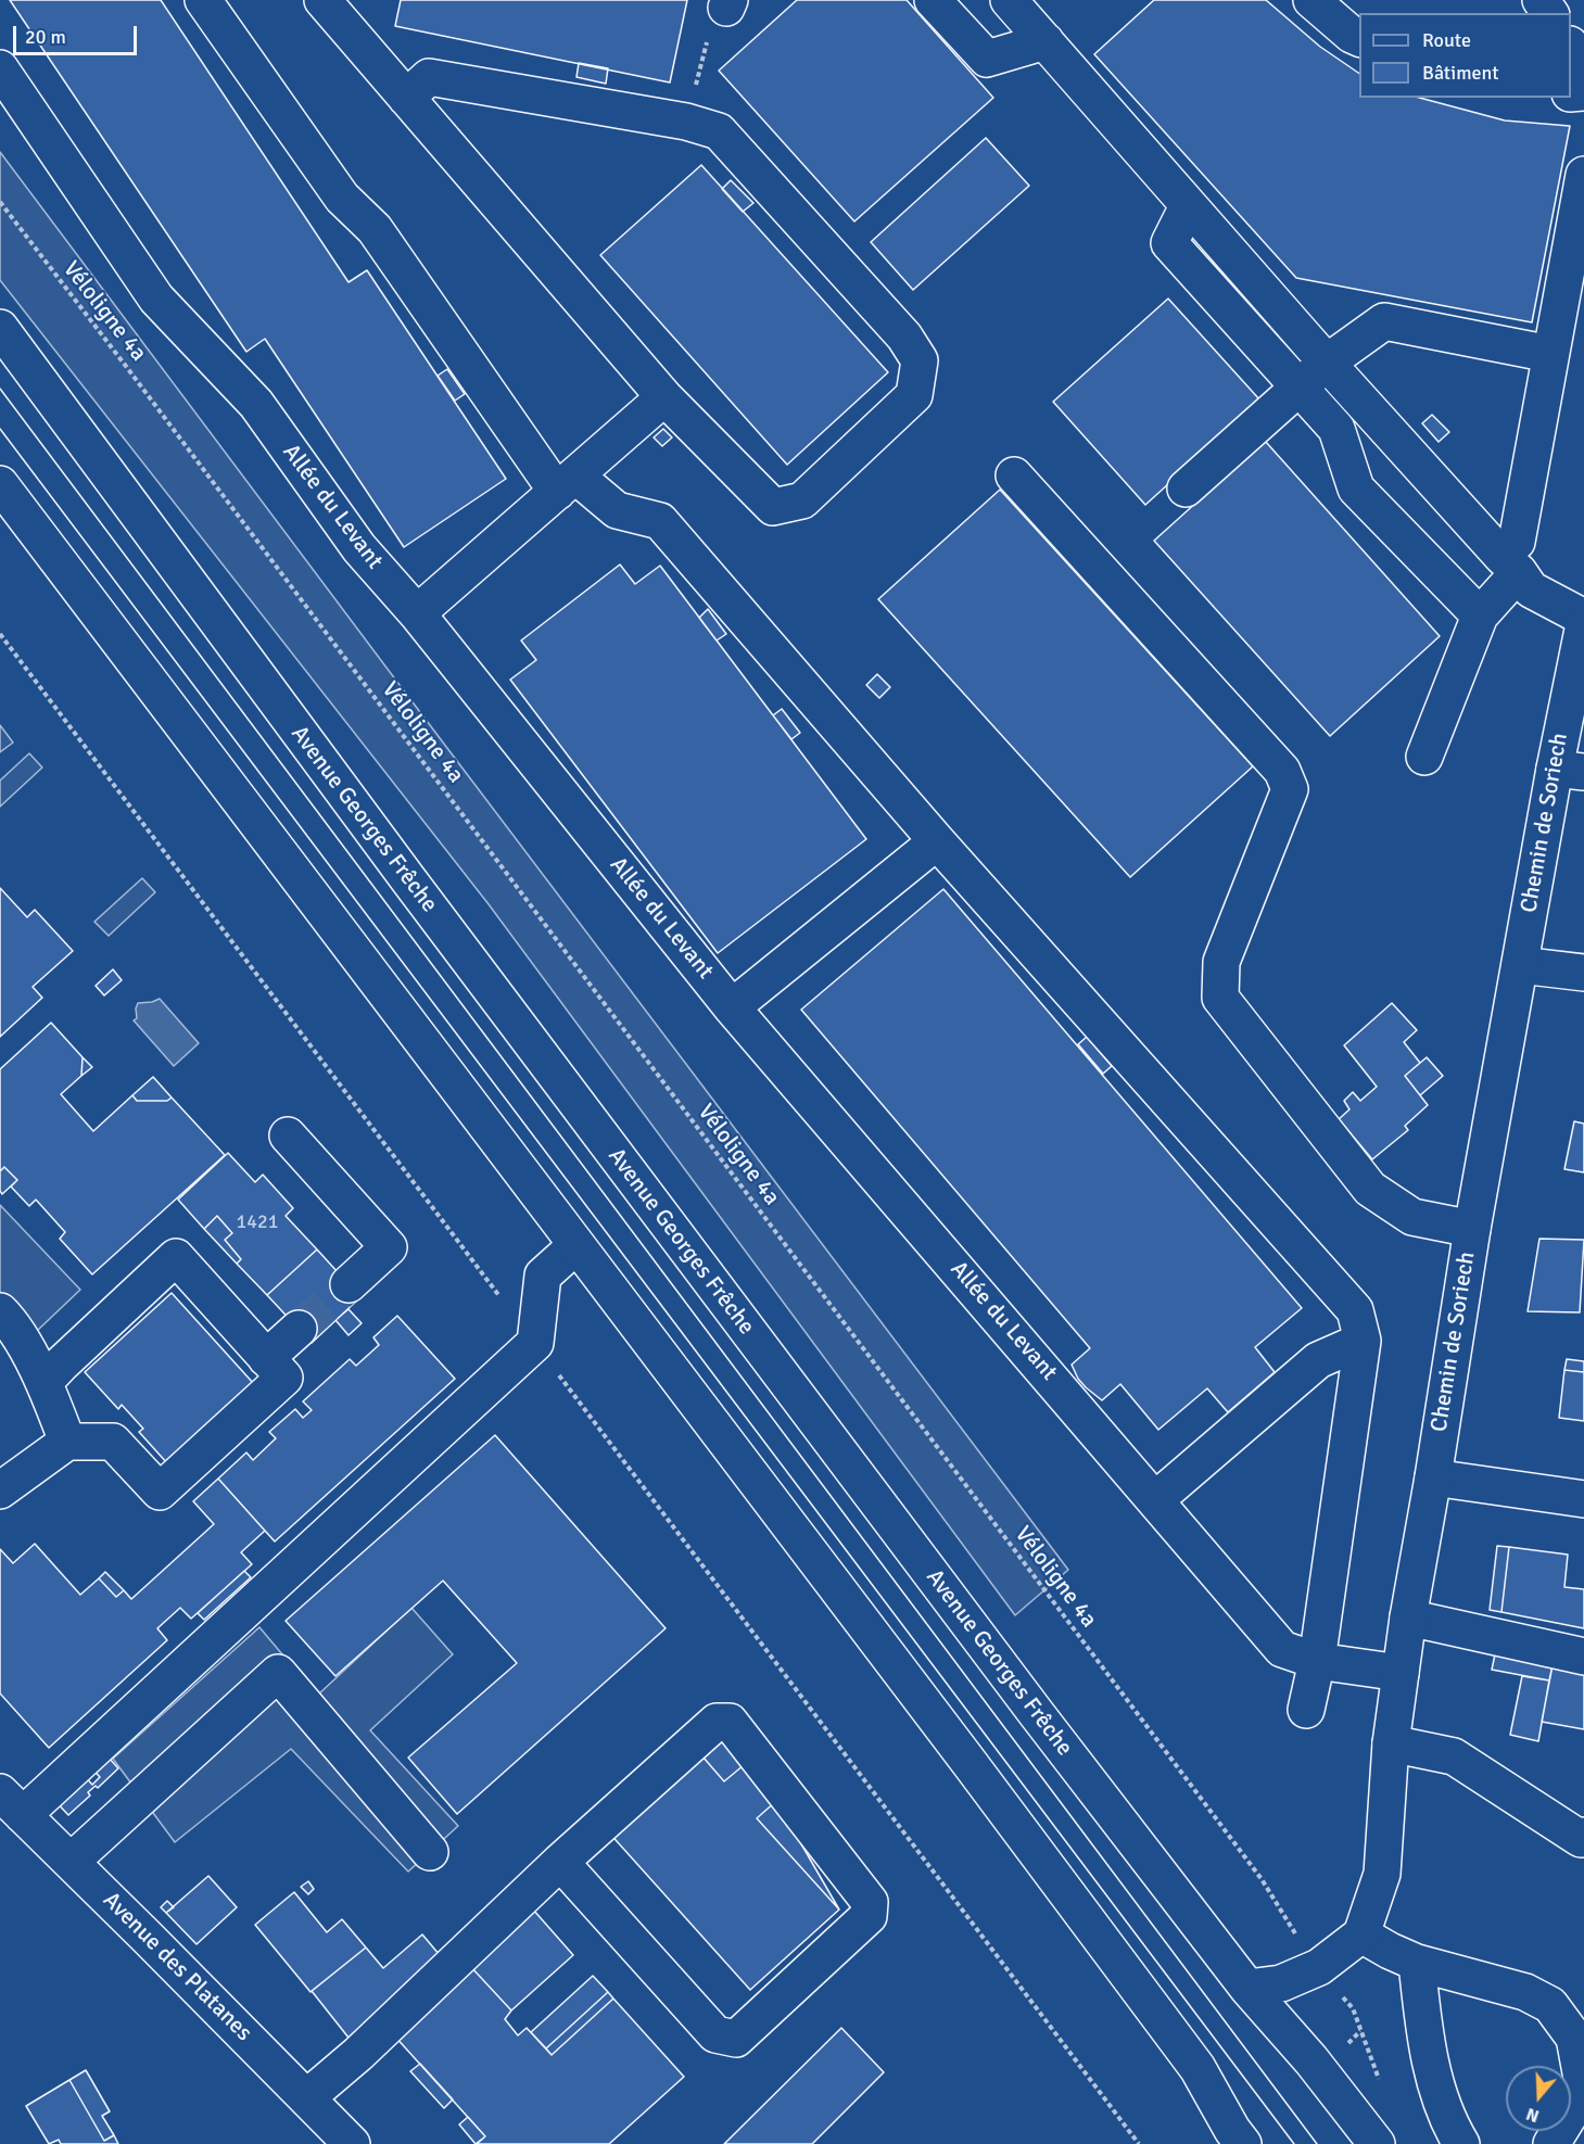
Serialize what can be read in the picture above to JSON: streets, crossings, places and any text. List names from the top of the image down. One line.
{"streets":{"main road":["Allée du Levant","Avenue Georges Frêche","Chemin de Soriech","Avenue des Platanes"],"path":["Véloligne 4a"]},"crossings":[["Allée du Levant","Chemin de Soriech"]],"house_numbers":["1421"],"legend":["Route","Bâtiment"],"scale_bar":"20 m","north":"bottom"}
